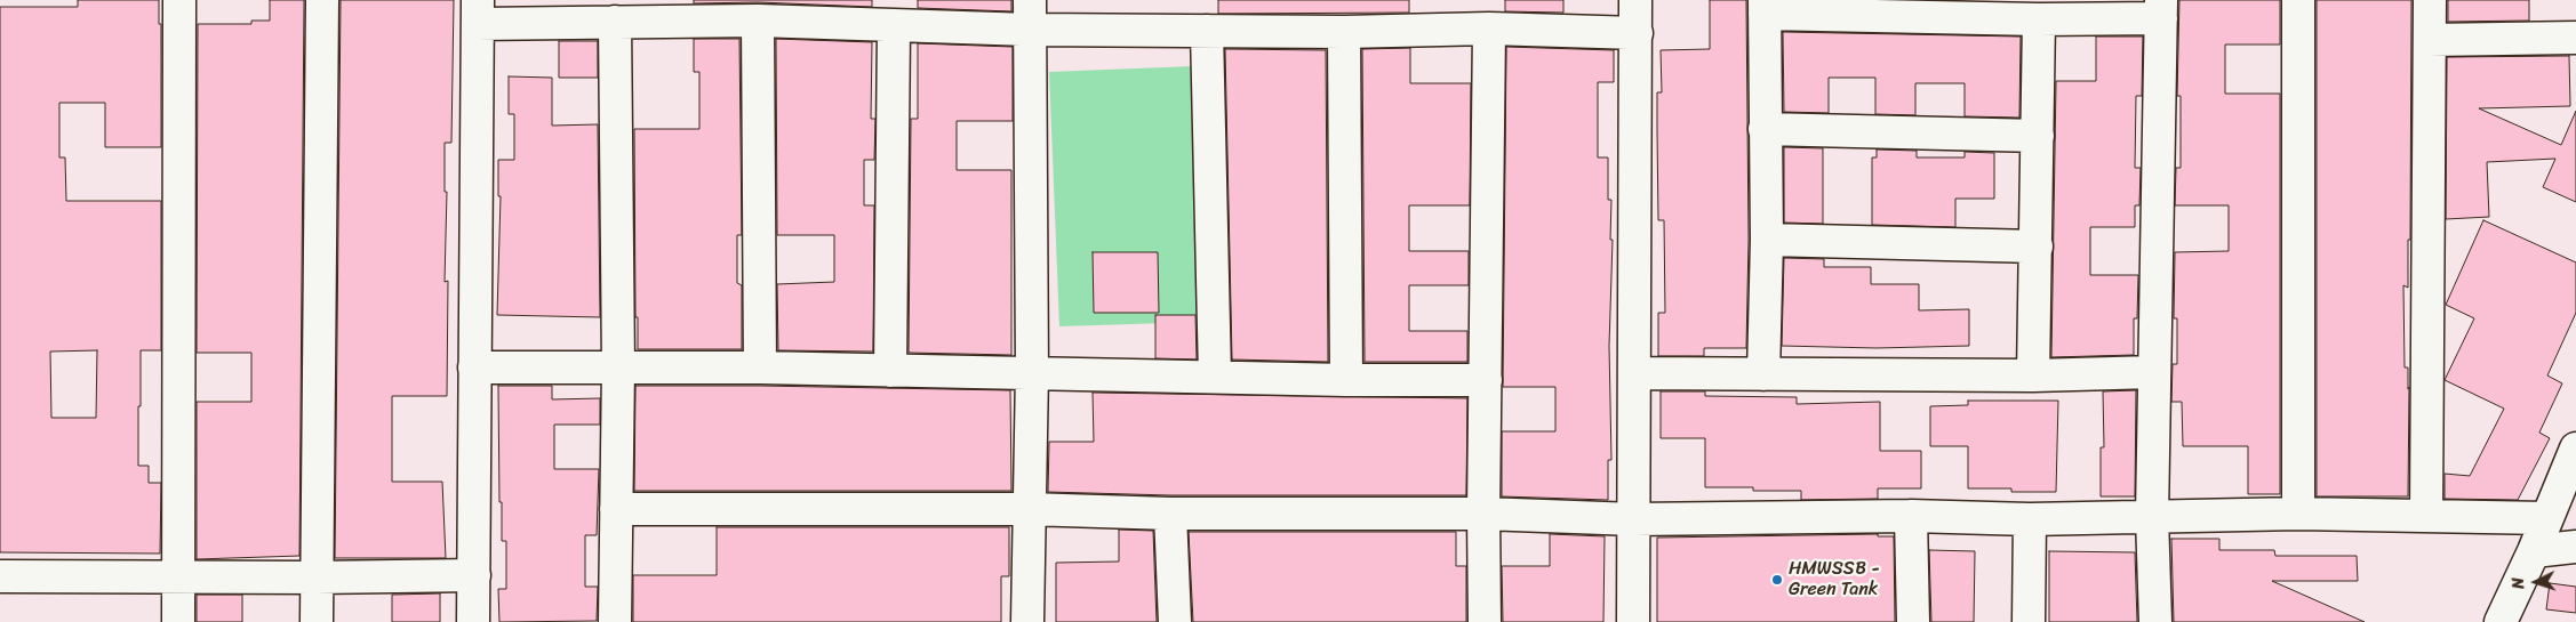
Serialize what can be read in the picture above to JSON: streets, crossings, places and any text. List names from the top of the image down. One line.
{"places":["HMWSSB - Green Tank"],"north":"left"}
